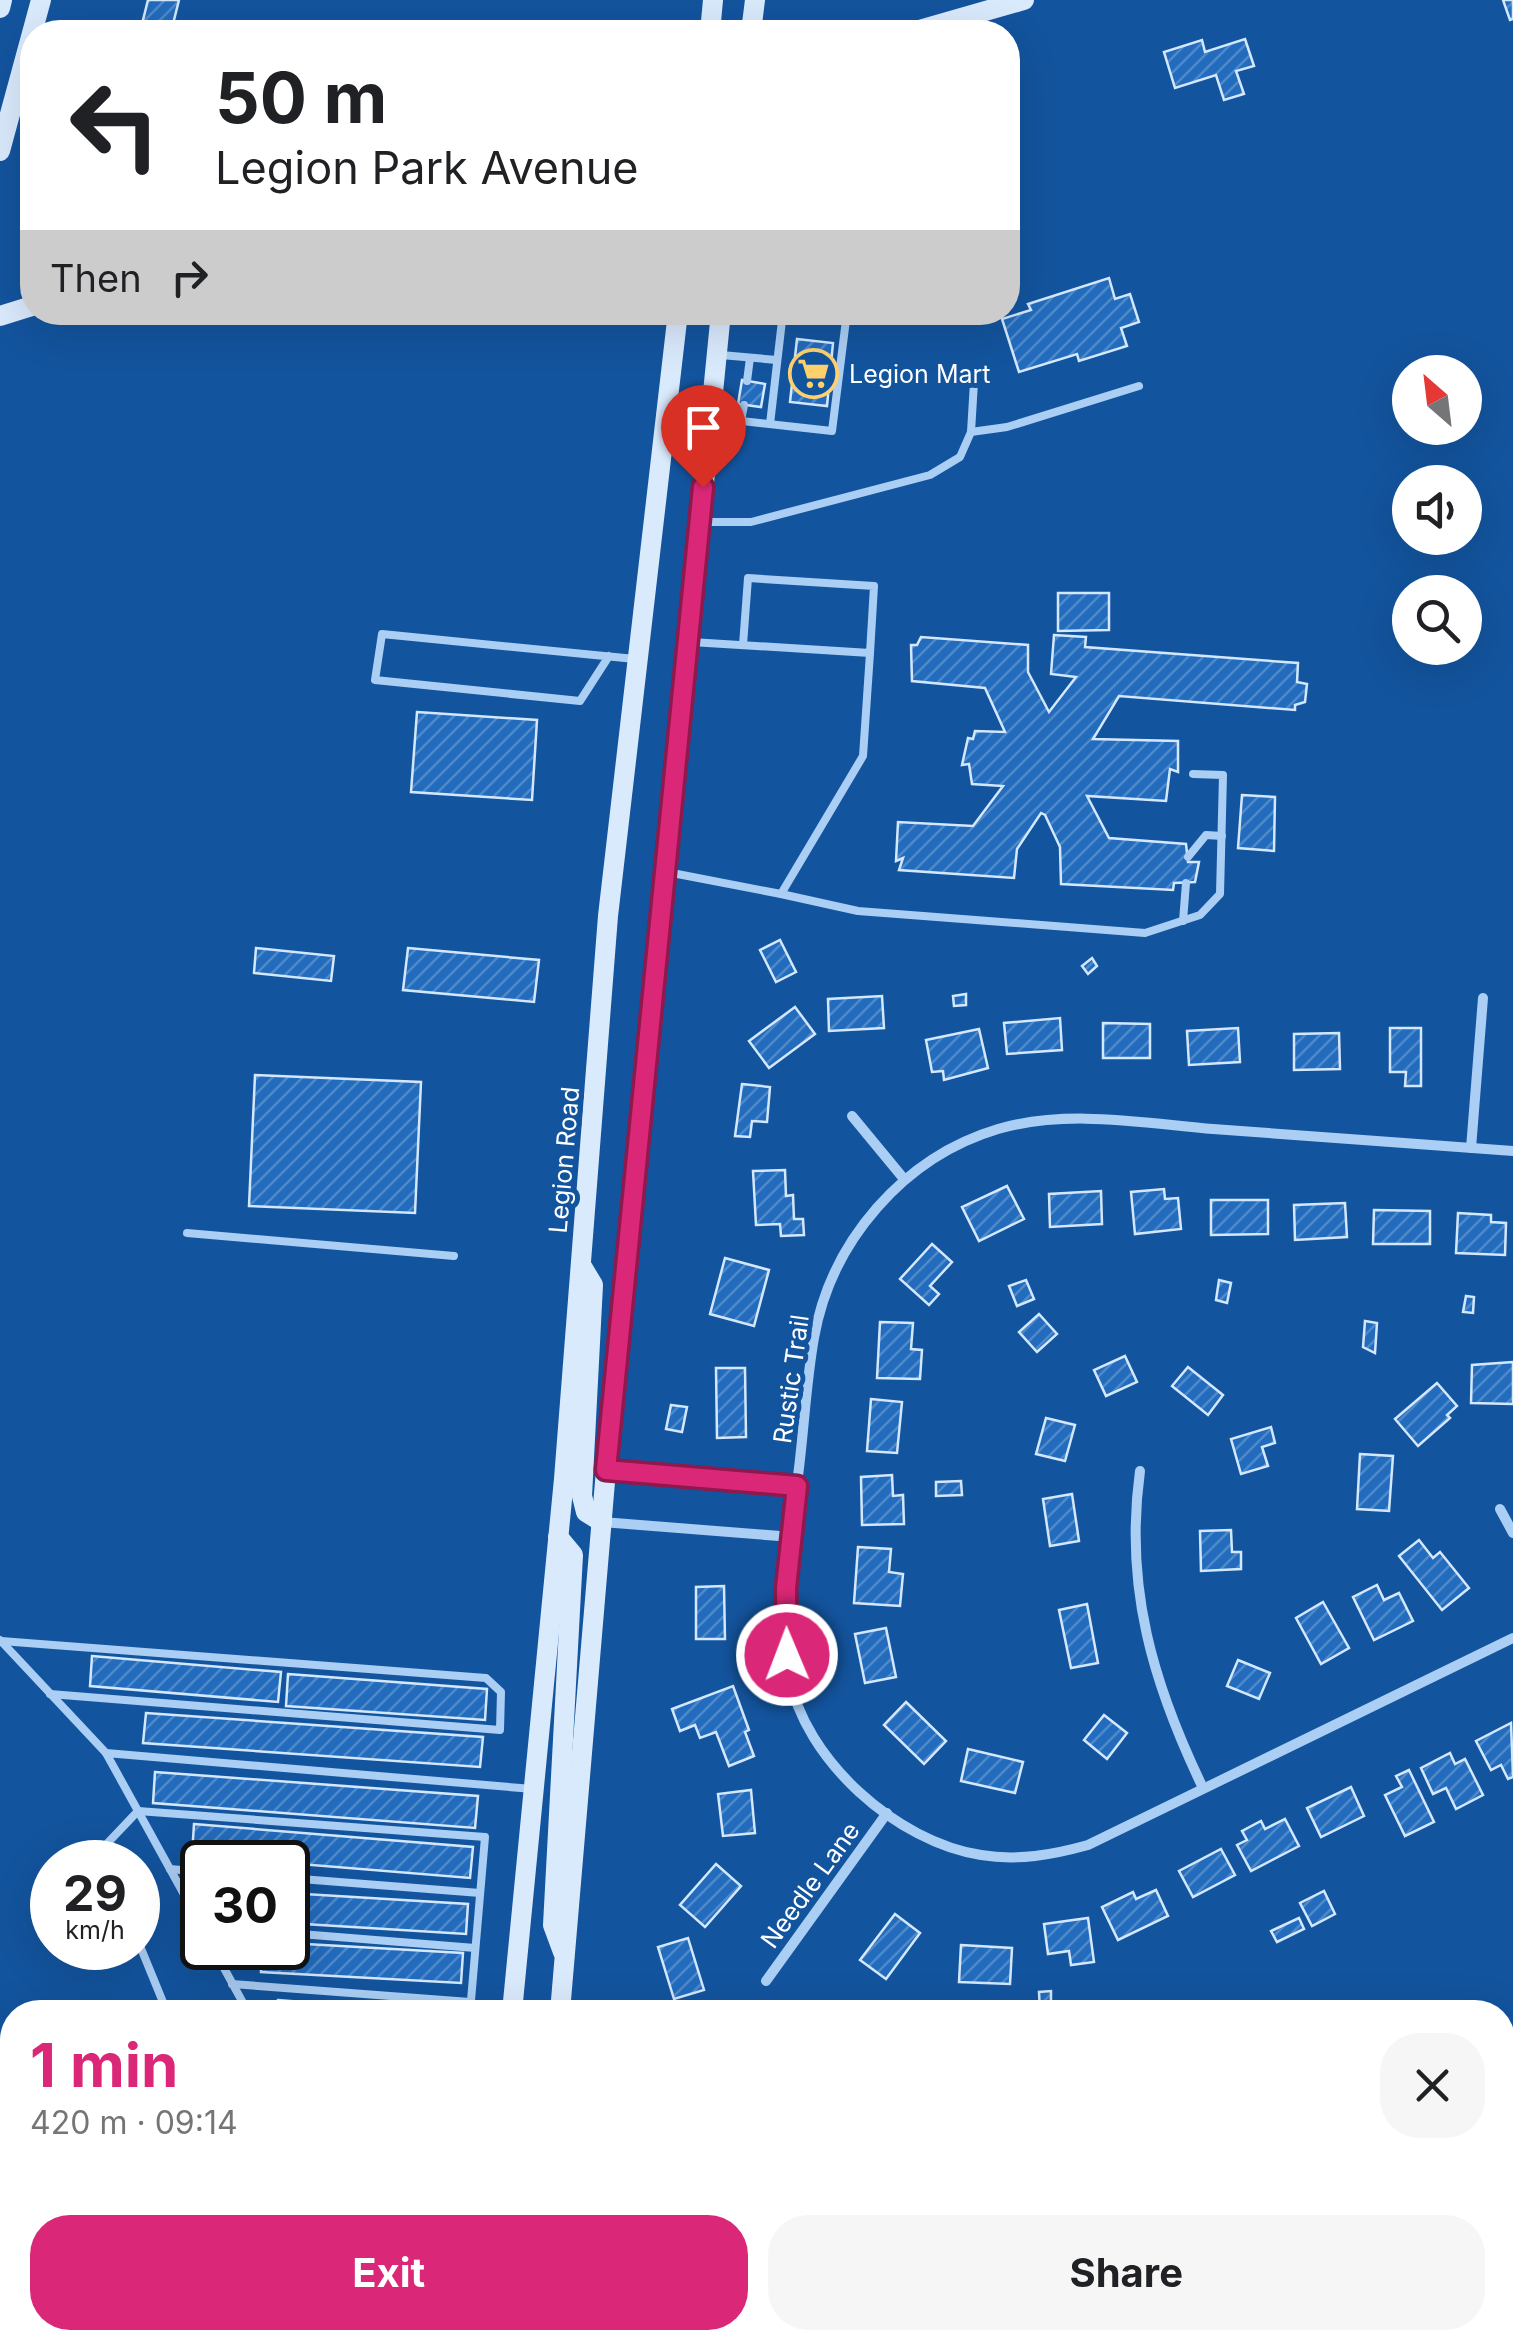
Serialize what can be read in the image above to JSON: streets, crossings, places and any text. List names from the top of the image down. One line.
{"streets":{"main road":["Legion Road"],"street":["Rustic Trail","Needle Lane"]},"crossings":[["Rustic Trail","Needle Lane"]],"places":{"supermarket":["Legion Mart"]},"north":"top left","page":{"turn":["50 m","Legion Park Avenue"],"then":"Then","speed":"29 km/h","limit":"30","heading":["1 min","420 m · 09:14"],"buttons":["Exit","Share"]}}
